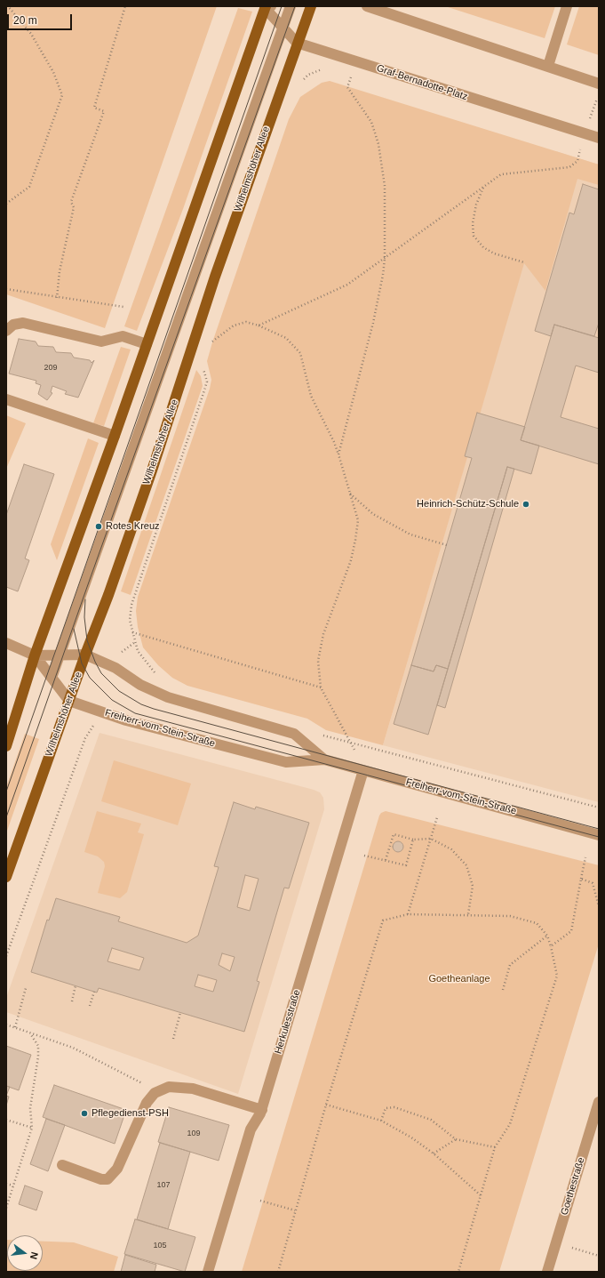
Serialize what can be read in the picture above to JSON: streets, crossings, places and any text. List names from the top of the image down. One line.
{"streets":{"main road":["Wilhelmshöher Allee"],"street":["Graf-Bernadotte-Platz","Freiherr-vom-Stein-Straße","Herkulesstraße","Goethestraße"]},"crossings":[["Graf-Bernadotte-Platz","Wilhelmshöher Allee"],["Wilhelmshöher Allee","Freiherr-vom-Stein-Straße"],["Freiherr-vom-Stein-Straße","Herkulesstraße"]],"parks":["Goetheanlage"],"places":["Heinrich-Schütz-Schule","Rotes Kreuz","Pflegedienst-PSH"],"house_numbers":["209","109","107","105"],"scale_bar":"20 m","north":"right"}
